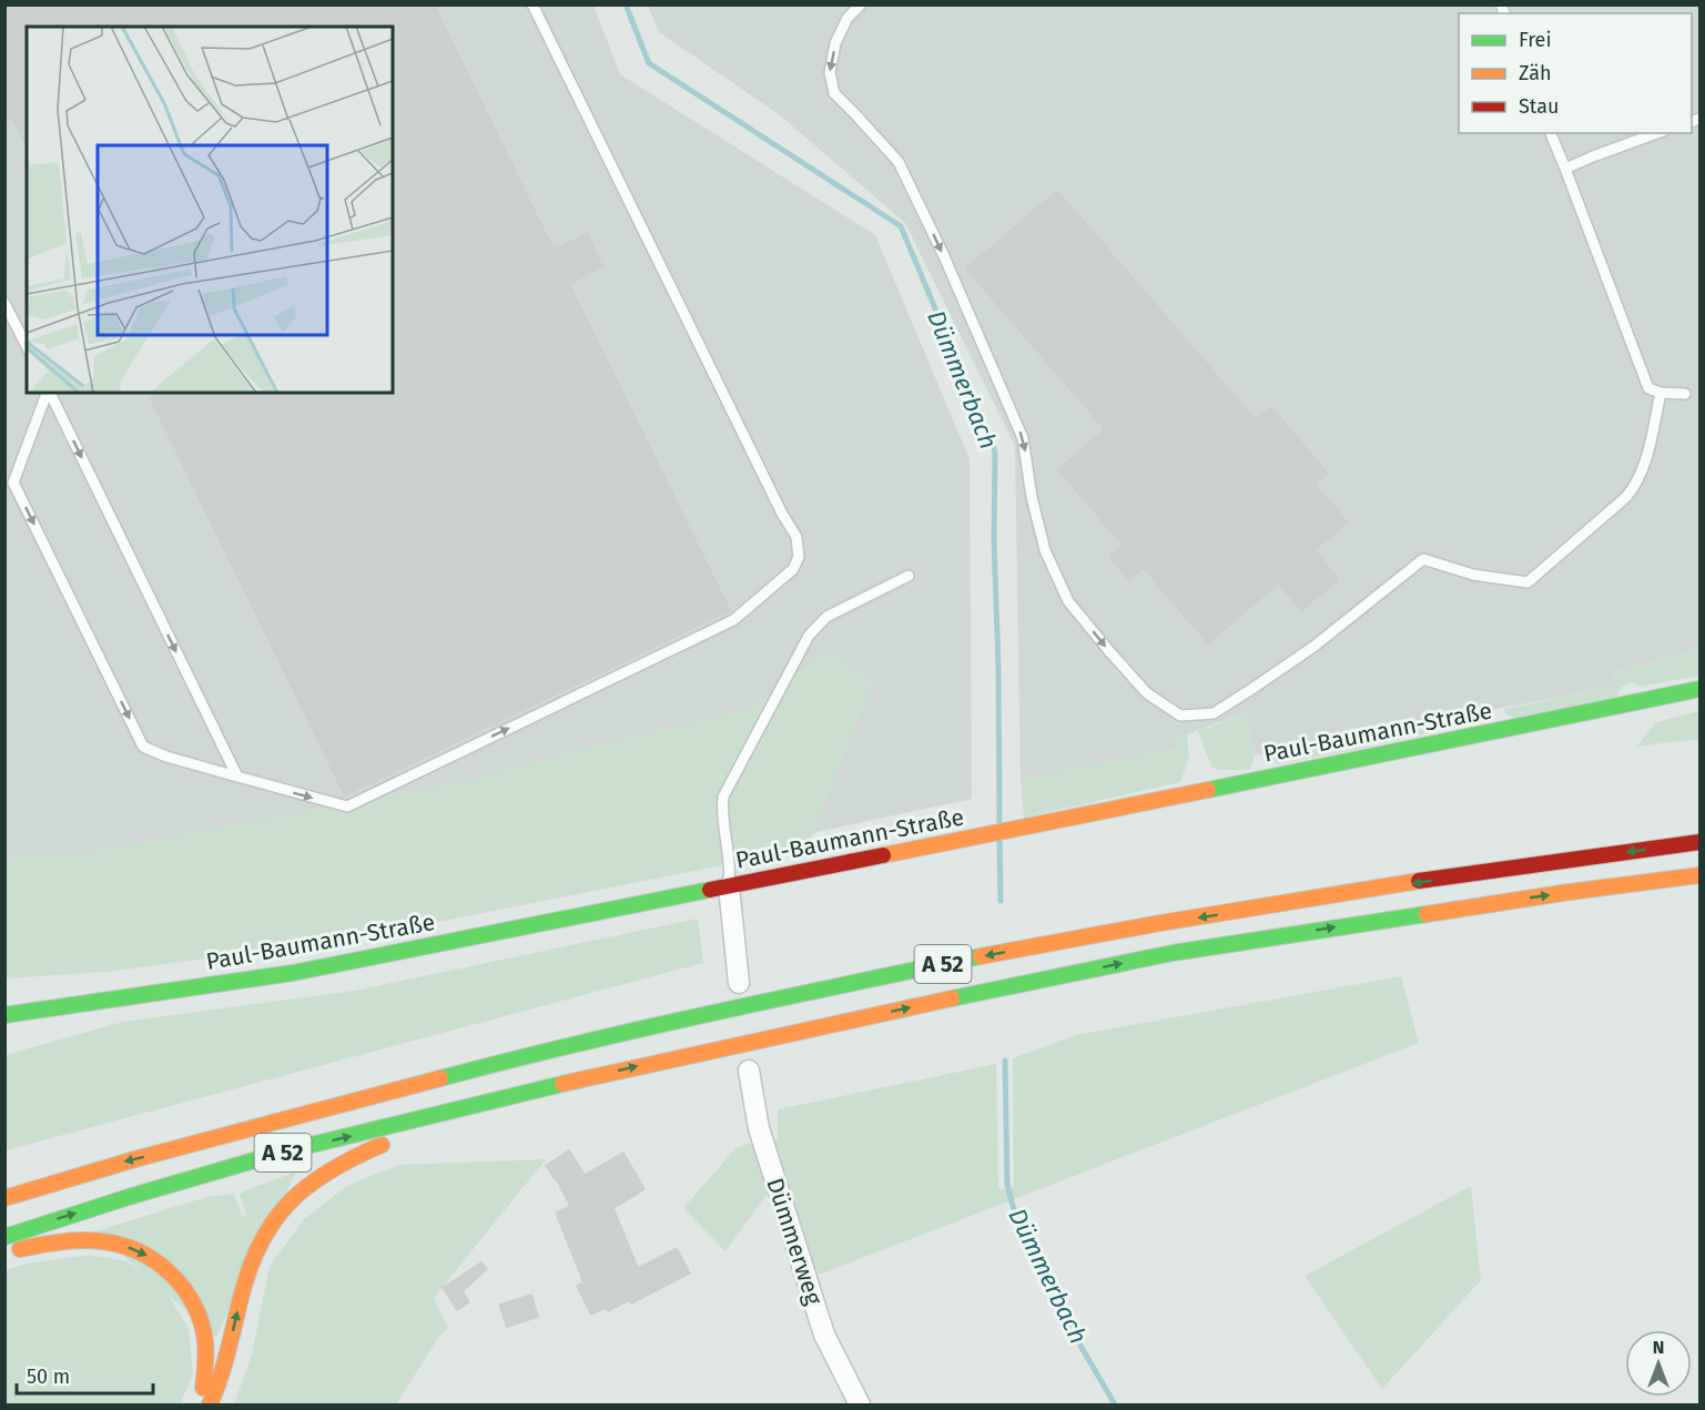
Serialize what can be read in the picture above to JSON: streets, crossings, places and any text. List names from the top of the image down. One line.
{"streets":{"main road":["Paul-Baumann-Straße","A 52"],"street":["Dümmerweg"]},"water":["Dümmerbach"],"legend":["Frei","Zäh","Stau"],"scale_bar":"50 m","north":"top"}
